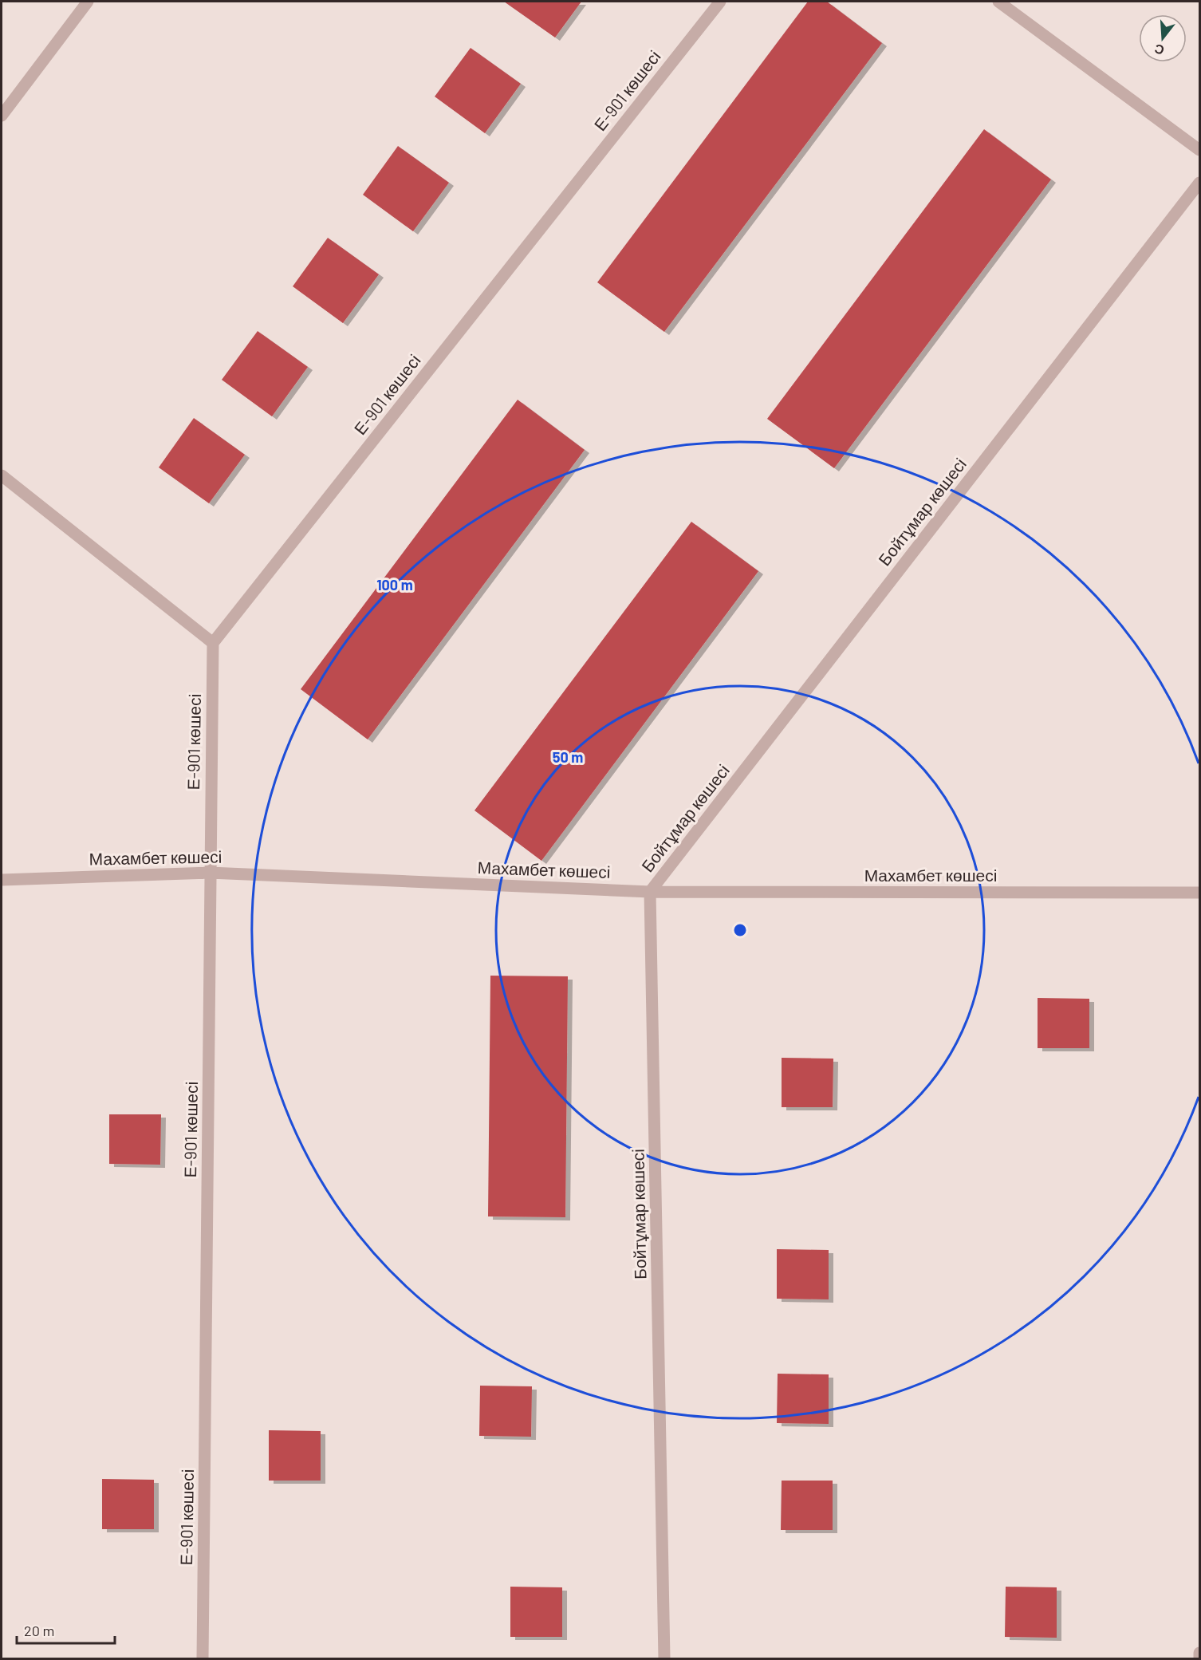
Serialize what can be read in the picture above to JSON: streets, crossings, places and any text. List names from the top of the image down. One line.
{"streets":{"street":["Е-901 көшесі","Бойтұмар көшесі","Махамбет көшесі"]},"crossings":[["Е-901 көшесі","Махамбет көшесі"],["Бойтұмар көшесі","Махамбет көшесі"]],"scale_bar":"20 m","north":"bottom","rings":["100 m","50 m"]}
